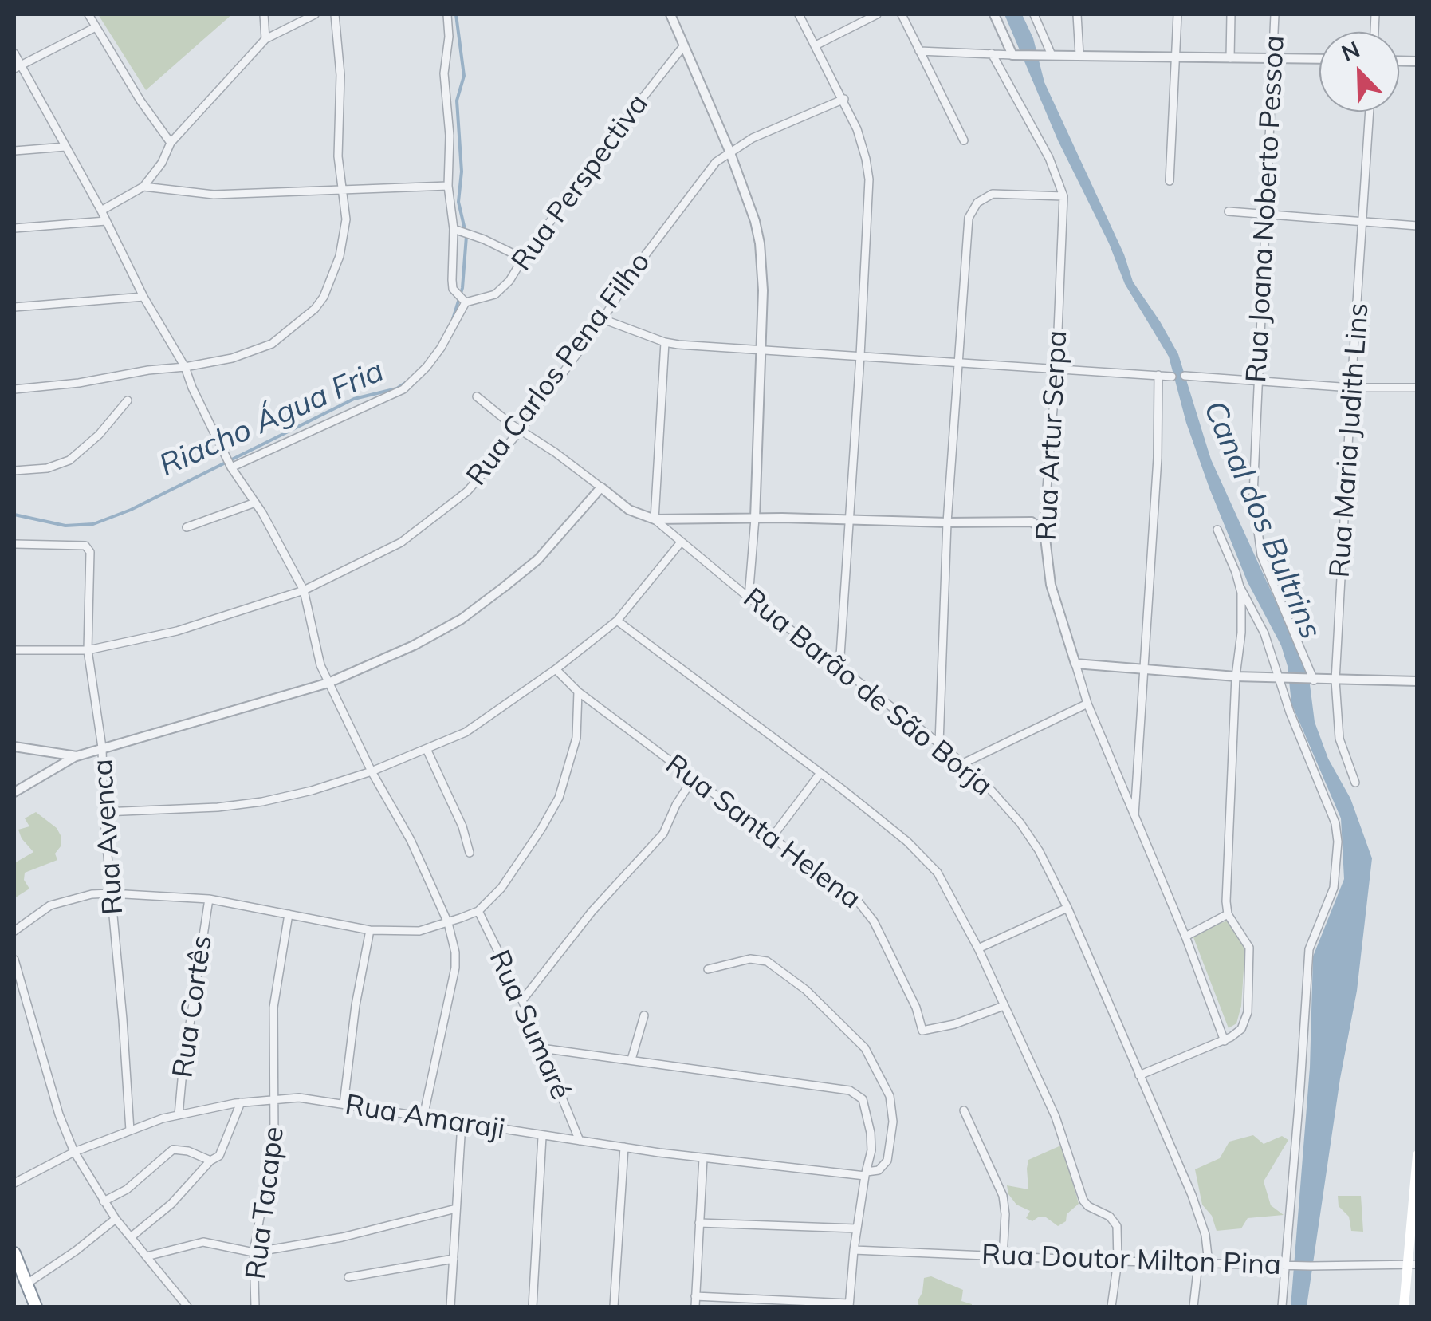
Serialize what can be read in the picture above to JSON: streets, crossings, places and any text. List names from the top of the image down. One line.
{"streets":{"street":["Rua Perspectiva","Rua Joana Noberto Pessoa","Rua Carlos Pena Filho","Rua Artur Serpa","Rua Maria Judith Lins","Rua Barão de São Borja","Rua Santa Helena","Rua Avenca","Rua Cortês","Rua Sumaré","Rua Amaraji","Rua Tacape","Rua Doutor Milton Pina"]},"crossings":[["Rua Carlos Pena Filho","Rua Barão de São Borja"],["Rua Carlos Pena Filho","Rua Avenca"],["Rua Barão de São Borja","Rua Doutor Milton Pina"],["Rua Avenca","Rua Amaraji"],["Rua Cortês","Rua Amaraji"],["Rua Sumaré","Rua Amaraji"],["Rua Amaraji","Rua Tacape"]],"water":["Riacho Água Fria","Canal dos Bultrins"],"north":"top left"}
